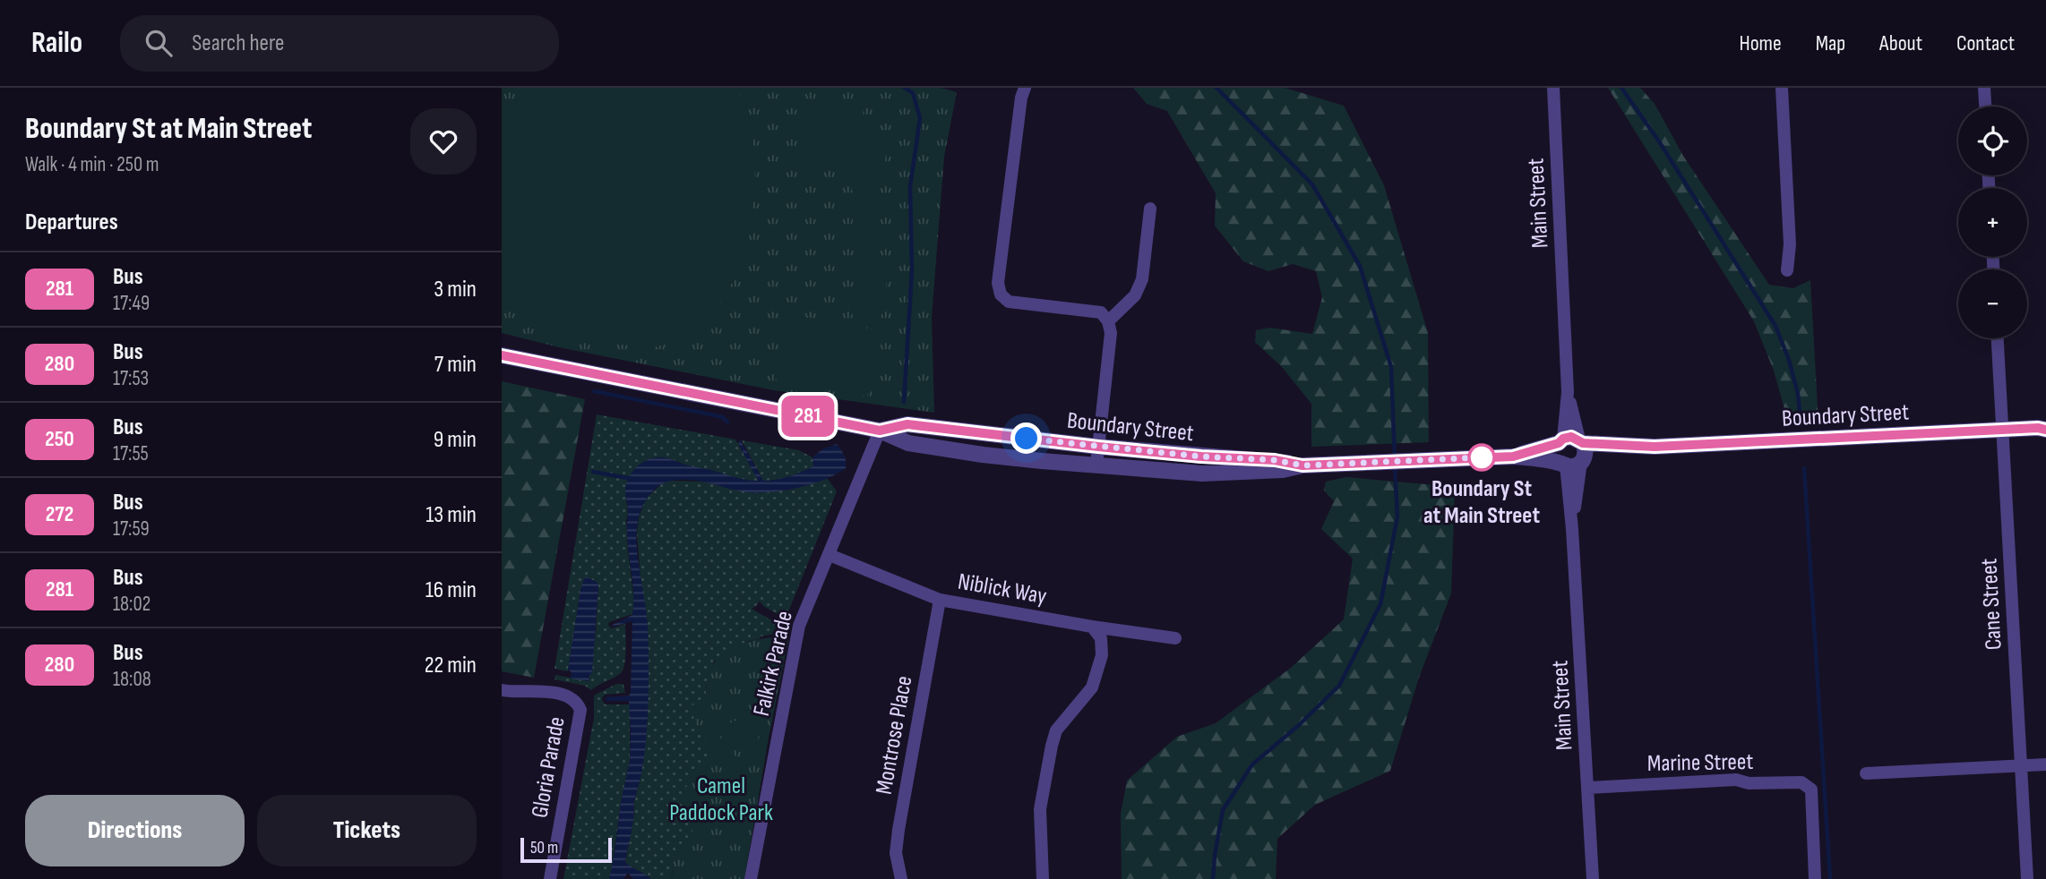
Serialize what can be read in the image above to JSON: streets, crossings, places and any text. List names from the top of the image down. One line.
{"streets":{"street":["Main Street","Boundary Street","Niblick Way","Cane Street","Falkirk Parade","Montrose Place","Marine Street","Gloria Parade"]},"crossings":[["Main Street","Boundary Street"],["Main Street","Marine Street"],["Boundary Street","Cane Street"],["Boundary Street","Falkirk Parade"],["Niblick Way","Falkirk Parade"],["Niblick Way","Montrose Place"]],"parks":["Camel Paddock Park"],"places":["Boundary St at Main Street"],"lines":["bus line 281"],"scale_bar":"50 m","page":{"header":"Railo","search":"Search here","nav":["Home","Map","About","Contact"],"heading":[["Boundary St at Main Street","Walk · 4 min · 250 m"],"Departures"],"on_map":"281","map_buttons":["+","−"],"list":[{"mark":"281","name":"Bus","note":"17:49","value":"3 min"},{"mark":"280","name":"Bus","note":"17:53","value":"7 min"},{"mark":"250","name":"Bus","note":"17:55","value":"9 min"},{"mark":"272","name":"Bus","note":"17:59","value":"13 min"},{"mark":"281","name":"Bus","note":"18:02","value":"16 min"},{"mark":"280","name":"Bus","note":"18:08","value":"22 min"}],"buttons":["Directions","Tickets"],"scale":"50 m"}}
